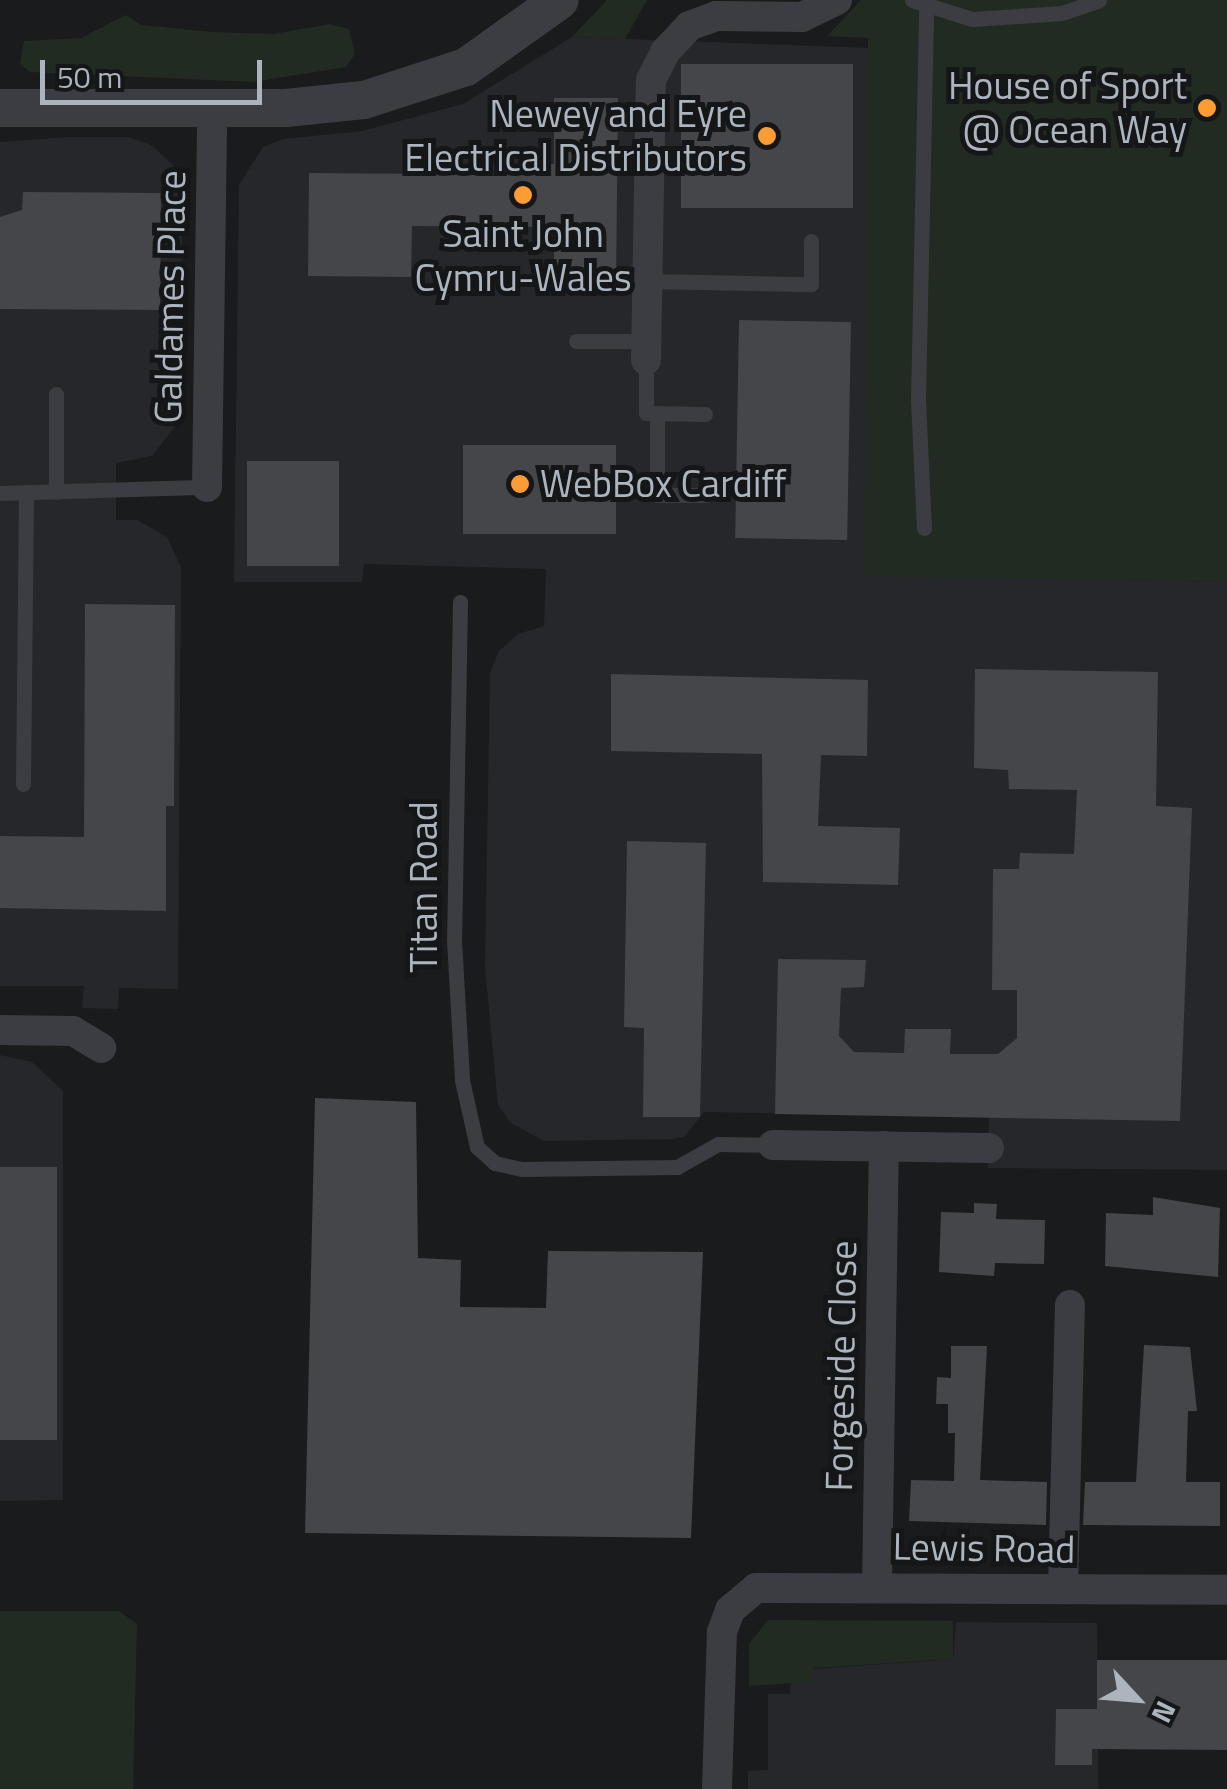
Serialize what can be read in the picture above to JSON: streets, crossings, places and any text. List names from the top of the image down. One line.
{"streets":{"street":["Galdames Place","Forgeside Close","Lewis Road"],"lane":["Titan Road"]},"crossings":[["Forgeside Close","Lewis Road"]],"places":["House of Sport @ Ocean Way","Newey and Eyre Electrical Distributors","Saint John Cymru-Wales","WebBox Cardiff"],"scale_bar":"50 m","north":"bottom right"}
